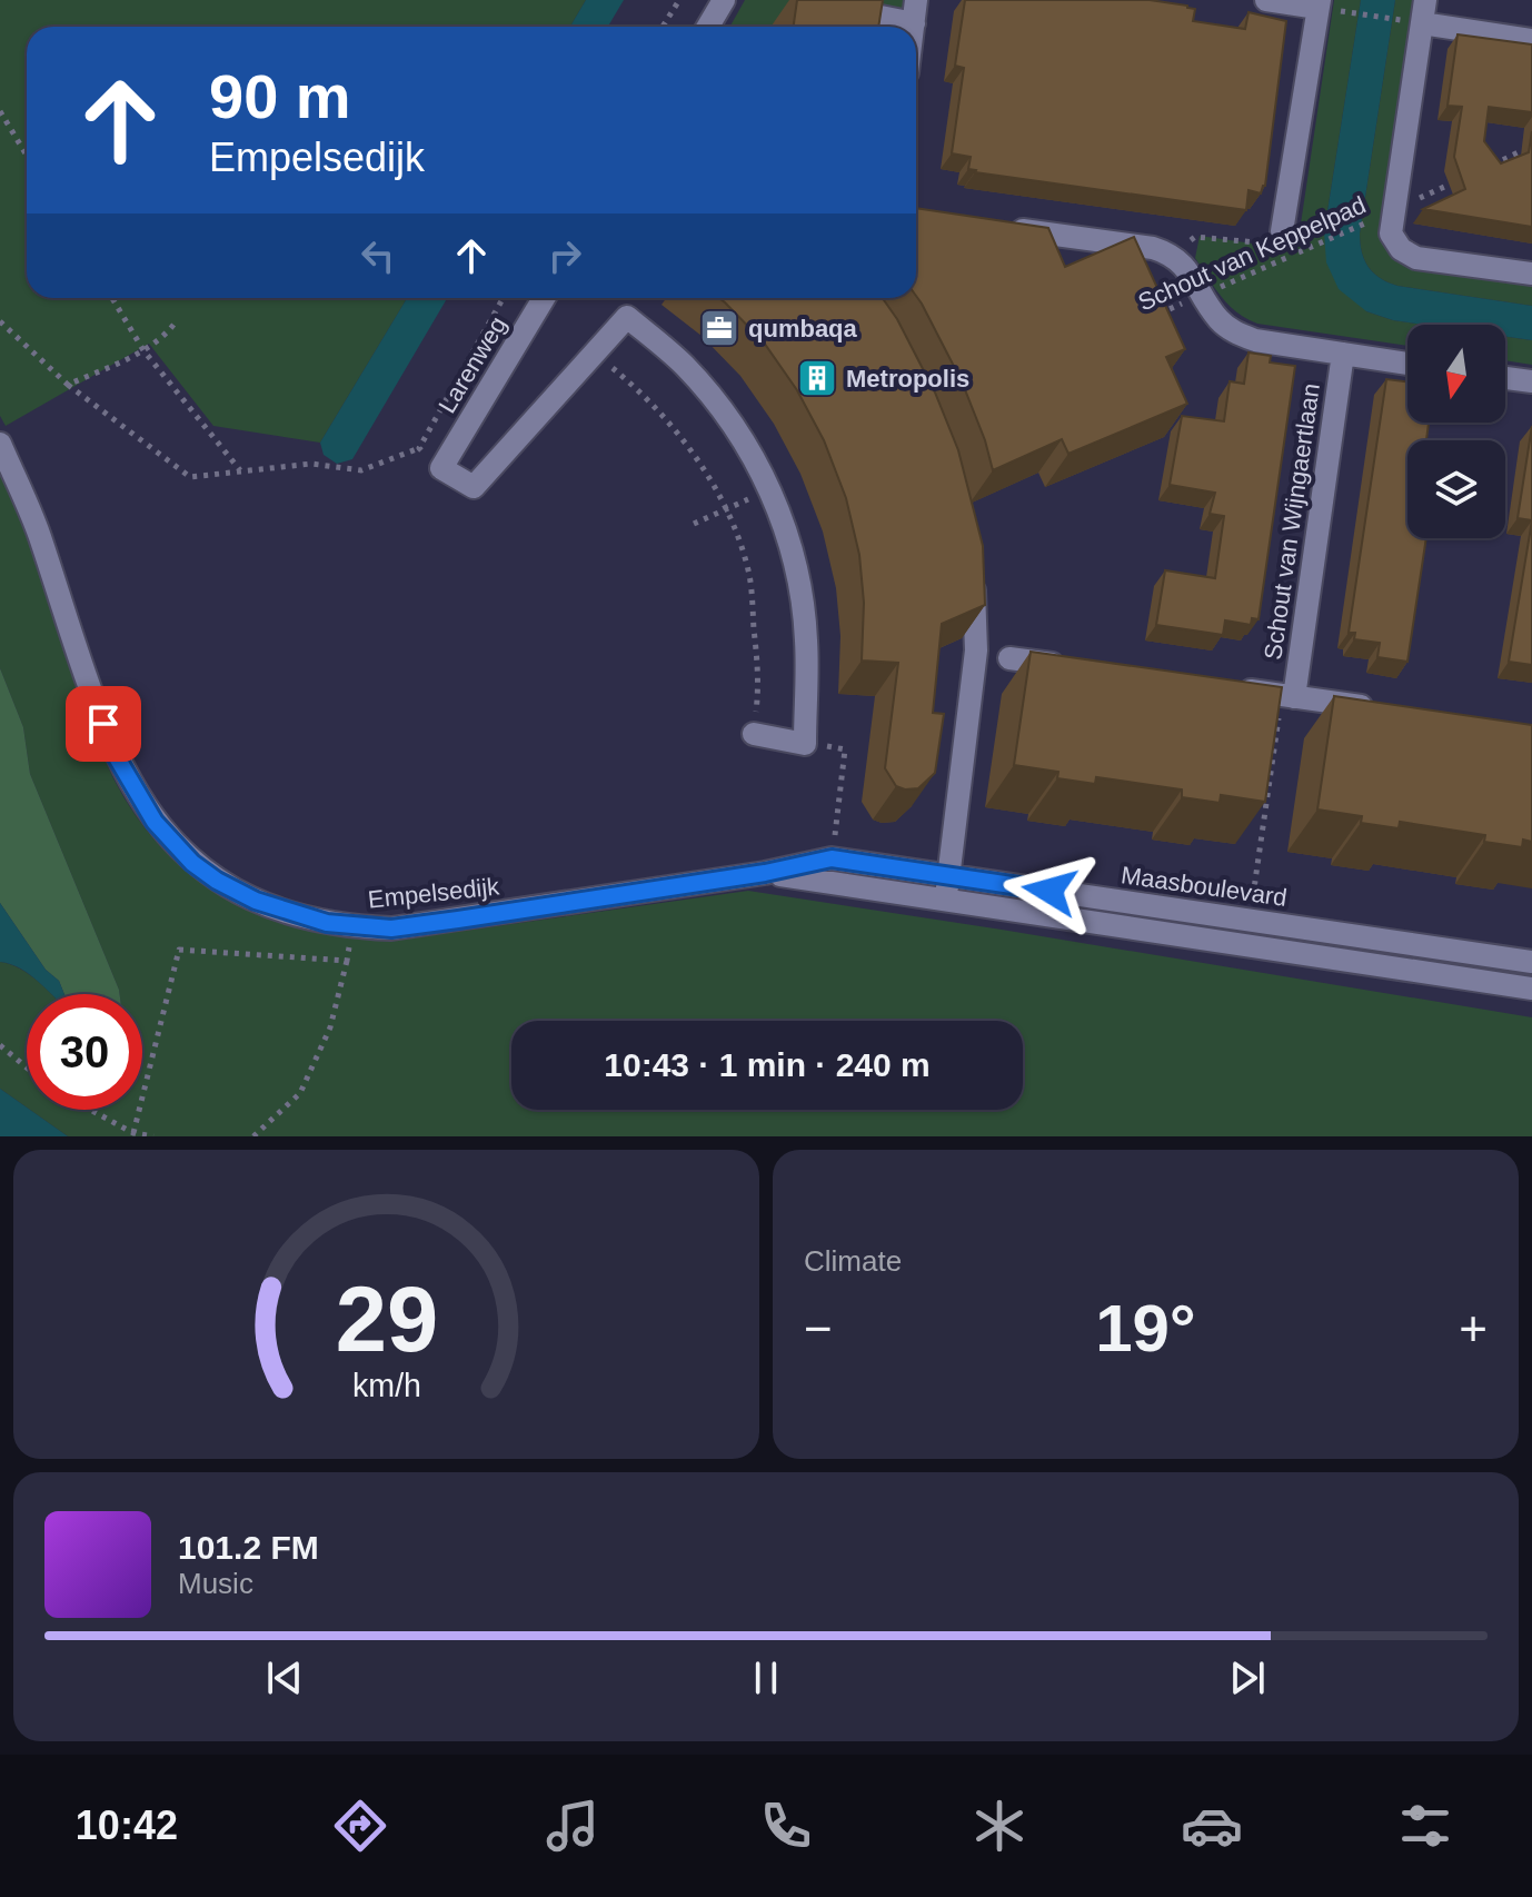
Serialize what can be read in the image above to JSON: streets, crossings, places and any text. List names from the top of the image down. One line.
{"streets":{"street":["Larenweg","Schout van Wijngaertlaan","Maasboulevard","Empelsedijk"],"path":["Schout van Keppelpad"]},"crossings":[["Maasboulevard","Empelsedijk"]],"places":{"office":["qumbaqa"],"building":["Metropolis"]},"north":"bottom","page":{"turn":["90 m","Empelsedijk"],"limit":"30","trip":"10:43 · 1 min · 240 m","tile":"Climate","heat":["−","19°","+"],"song":["101.2 FM","Music"],"tabs":"10:42","gauge":["29","km/h"]}}
